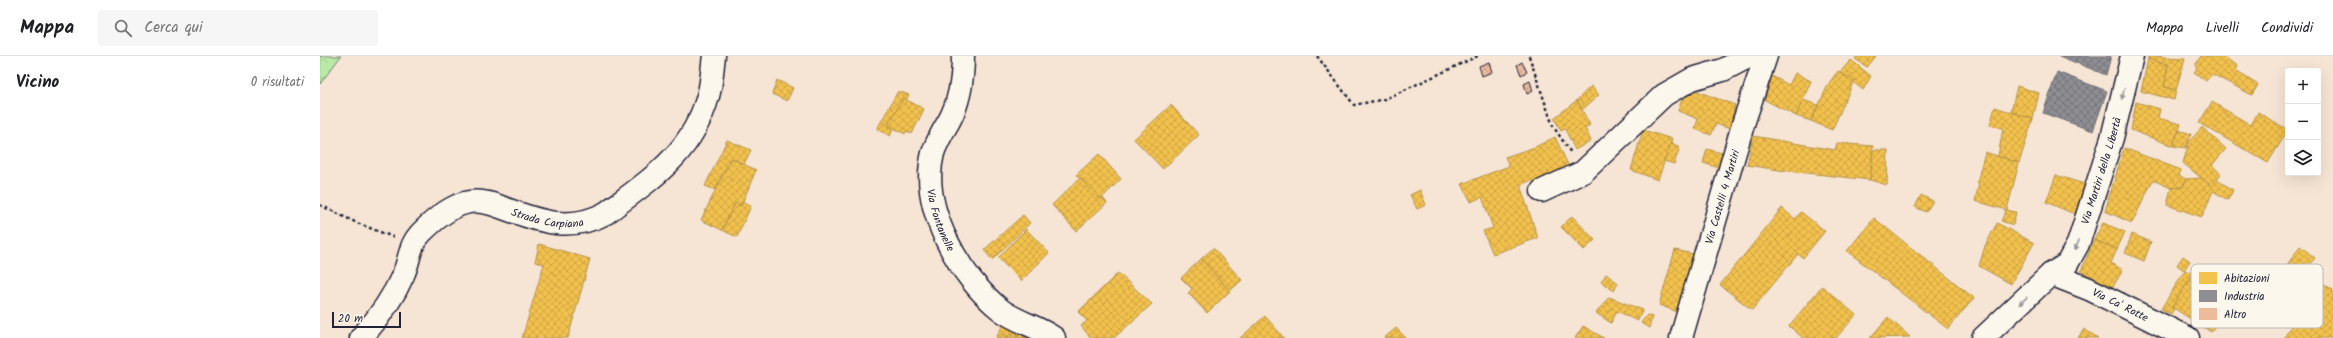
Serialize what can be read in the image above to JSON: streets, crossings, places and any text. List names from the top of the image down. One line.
{"streets":{"street":["Via Martiri della Libertà","Via Castelli 4 Martiri","Strada Carpiana","Via Fontanelle","Via Ca' Rotte"]},"crossings":[["Via Martiri della Libertà","Via Ca' Rotte"]],"one_way":["Via Martiri della Libertà"],"legend":["Abitazioni","Industria","Altro"],"scale_bar":"20 m","page":{"header":"Mappa","search":"Cerca qui","nav":["Mappa","Livelli","Condividi"],"heading":["Vicino","0 risultati"],"map_buttons":["+","−"],"scale":"20 m"}}
